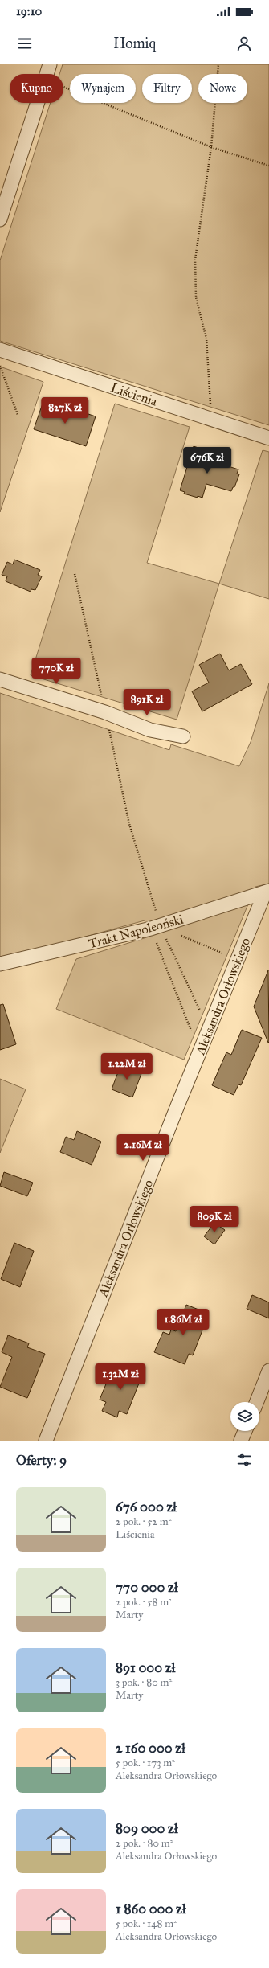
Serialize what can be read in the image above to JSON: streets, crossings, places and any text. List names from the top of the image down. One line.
{"streets":{"street":["Liścienia","Trakt Napoleoński","Aleksandra Orłowskiego"]},"crossings":[["Trakt Napoleoński","Aleksandra Orłowskiego"]],"page":{"status":"19:10","header":"Homiq","chip":["Kupno","Wynajem","Filtry","Nowe"],"price":["827K zł","676K zł","770K zł","891K zł","1.22M zł","2.16M zł","809K zł","1.86M zł","1.32M zł"],"heading":"Oferty: 9","list":[{"name":"676 000 zł","note":"2 pok. · 52 m² · Liścienia"},{"name":"770 000 zł","note":"2 pok. · 58 m² · Marty"},{"name":"891 000 zł","note":"3 pok. · 80 m² · Marty"},{"name":"2 160 000 zł","note":"5 pok. · 173 m² · Aleksandra Orłowskiego"},{"name":"809 000 zł","note":"2 pok. · 80 m² · Aleksandra Orłowskiego"},{"name":"1 860 000 zł","note":"5 pok. · 148 m² · Aleksandra Orłowskiego"}]}}
